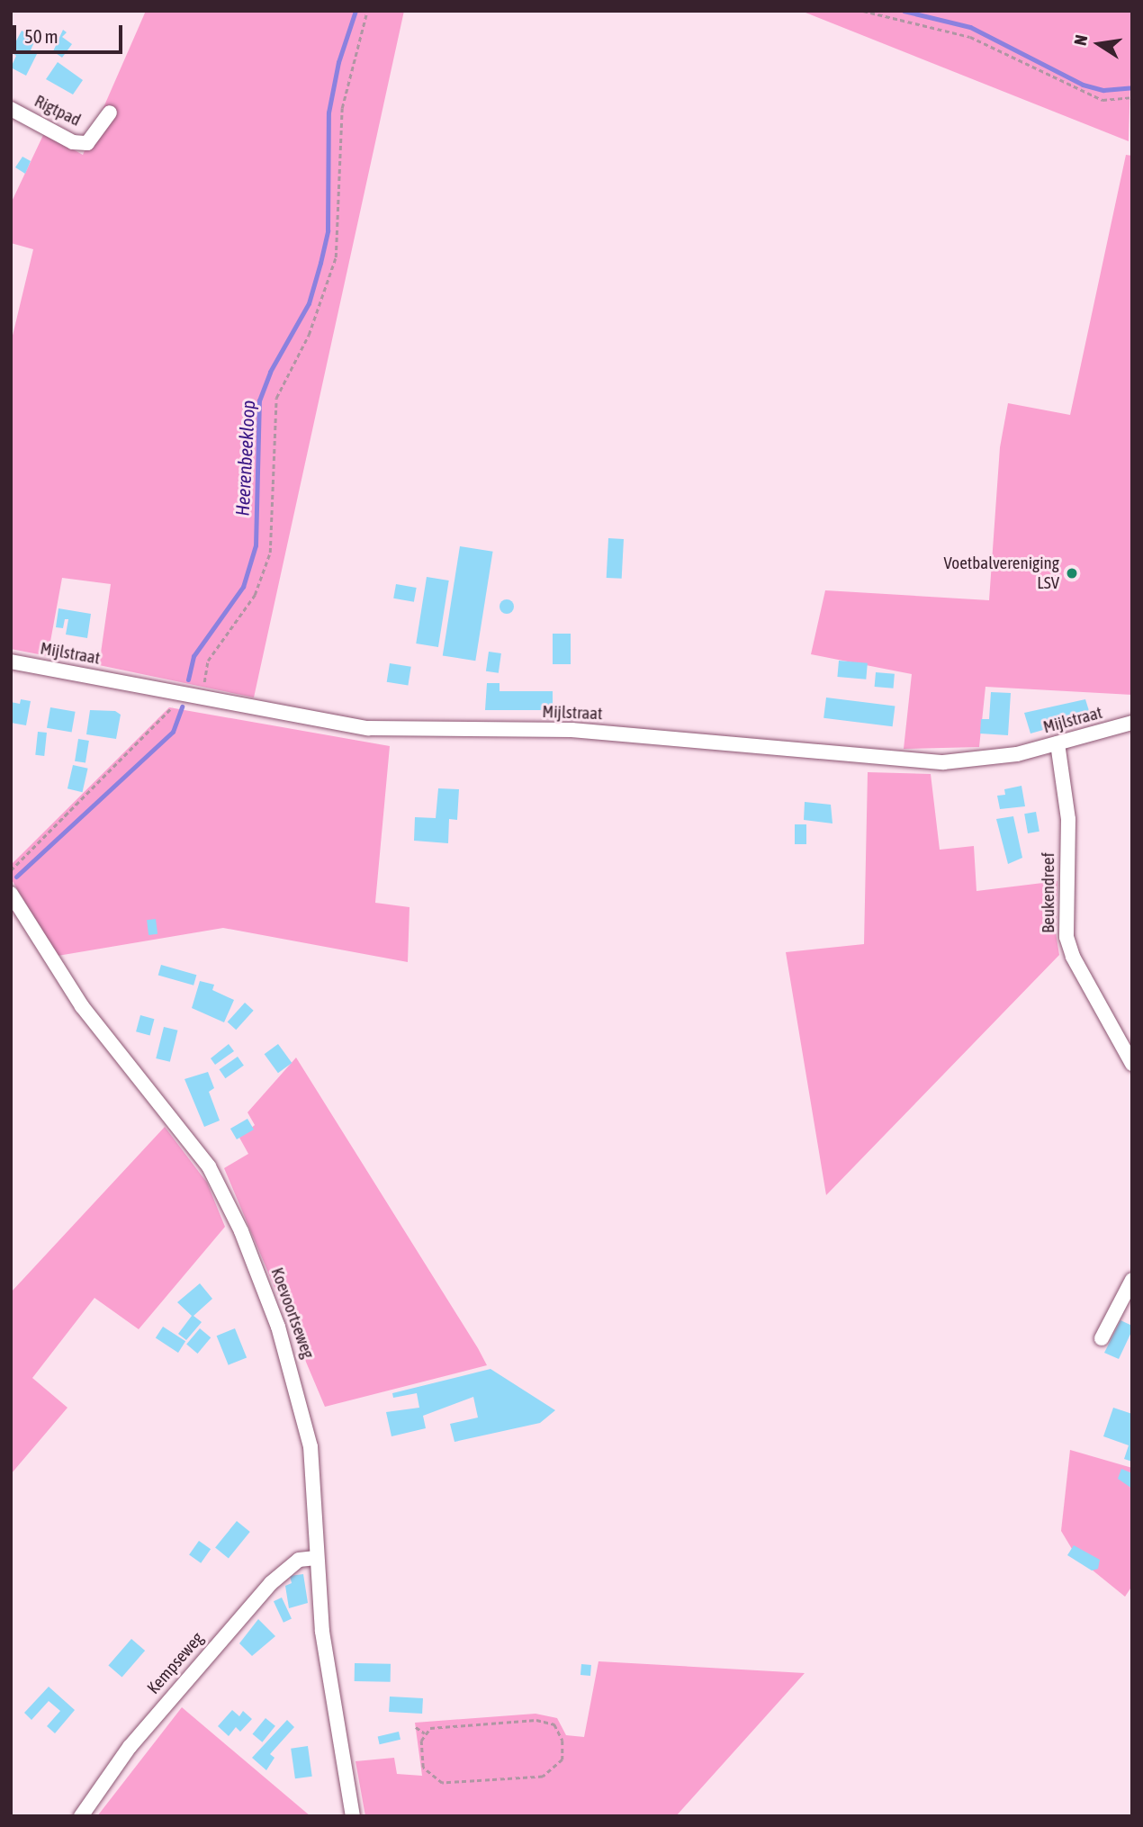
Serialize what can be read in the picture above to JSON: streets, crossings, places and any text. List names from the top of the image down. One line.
{"streets":{"street":["Rigtpad","Mijlstraat","Beukendreef","Koevoortseweg","Kempseweg"]},"crossings":[["Mijlstraat","Beukendreef"],["Koevoortseweg","Kempseweg"]],"water":["Heerenbeekloop"],"places":["Voetbalvereniging LSV"],"scale_bar":"50 m","north":"left"}
